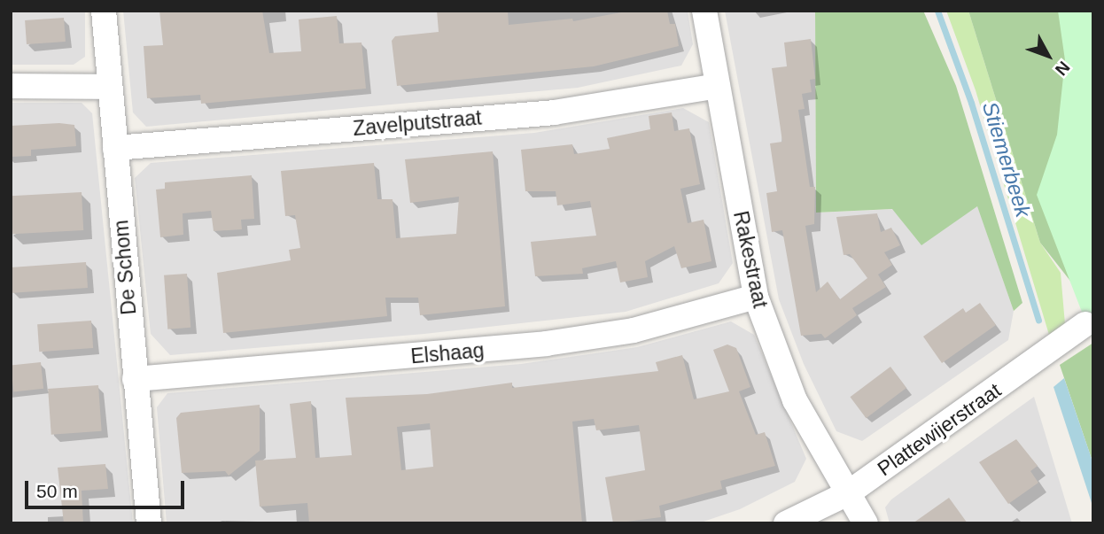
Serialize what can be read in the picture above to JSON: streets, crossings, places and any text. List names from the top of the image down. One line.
{"streets":{"street":["Zavelputstraat","Rakestraat","De Schom","Elshaag","Plattewijerstraat"]},"crossings":[["Zavelputstraat","Rakestraat"],["Zavelputstraat","De Schom"],["Rakestraat","Elshaag"],["Rakestraat","Plattewijerstraat"],["De Schom","Elshaag"]],"water":["Stiemerbeek"],"scale_bar":"50 m","north":"bottom right"}
